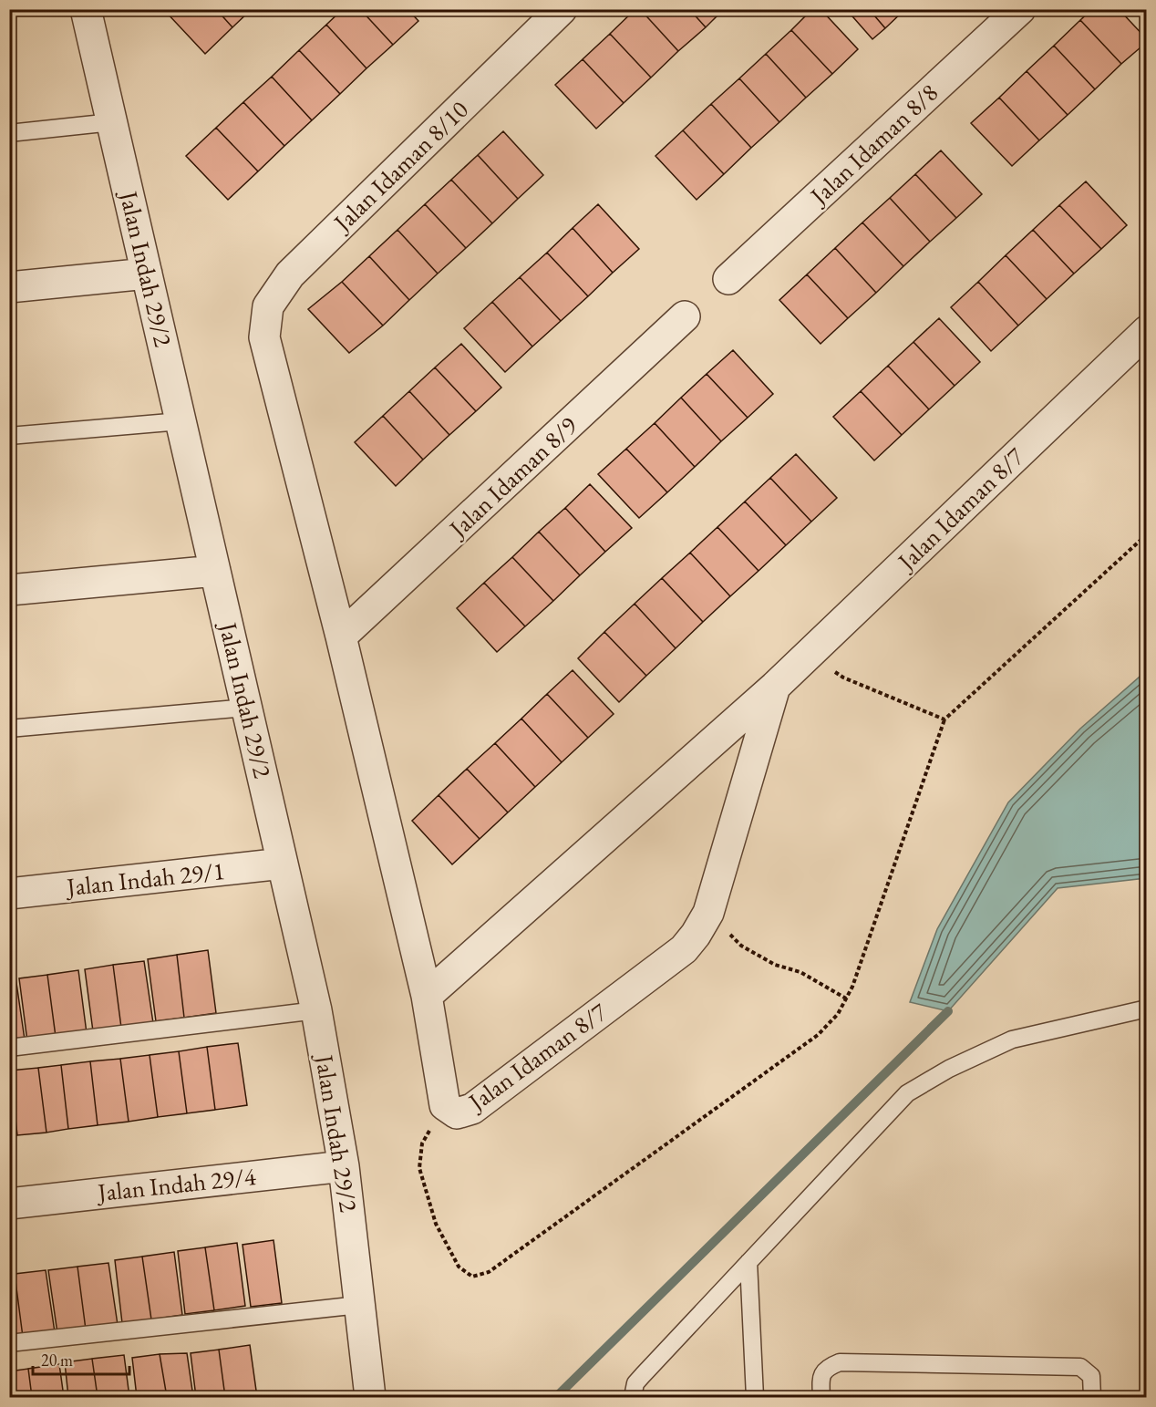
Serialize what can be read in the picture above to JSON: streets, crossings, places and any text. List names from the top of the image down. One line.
{"streets":{"street":["Jalan Idaman 8/8","Jalan Idaman 8/10","Jalan Indah 29/2","Jalan Idaman 8/9","Jalan Idaman 8/7","Jalan Indah 29/1","Jalan Indah 29/4"]},"crossings":[["Jalan Idaman 8/10","Jalan Idaman 8/9"],["Jalan Indah 29/2","Jalan Indah 29/1"],["Jalan Indah 29/2","Jalan Indah 29/4"]],"scale_bar":"20 m"}
